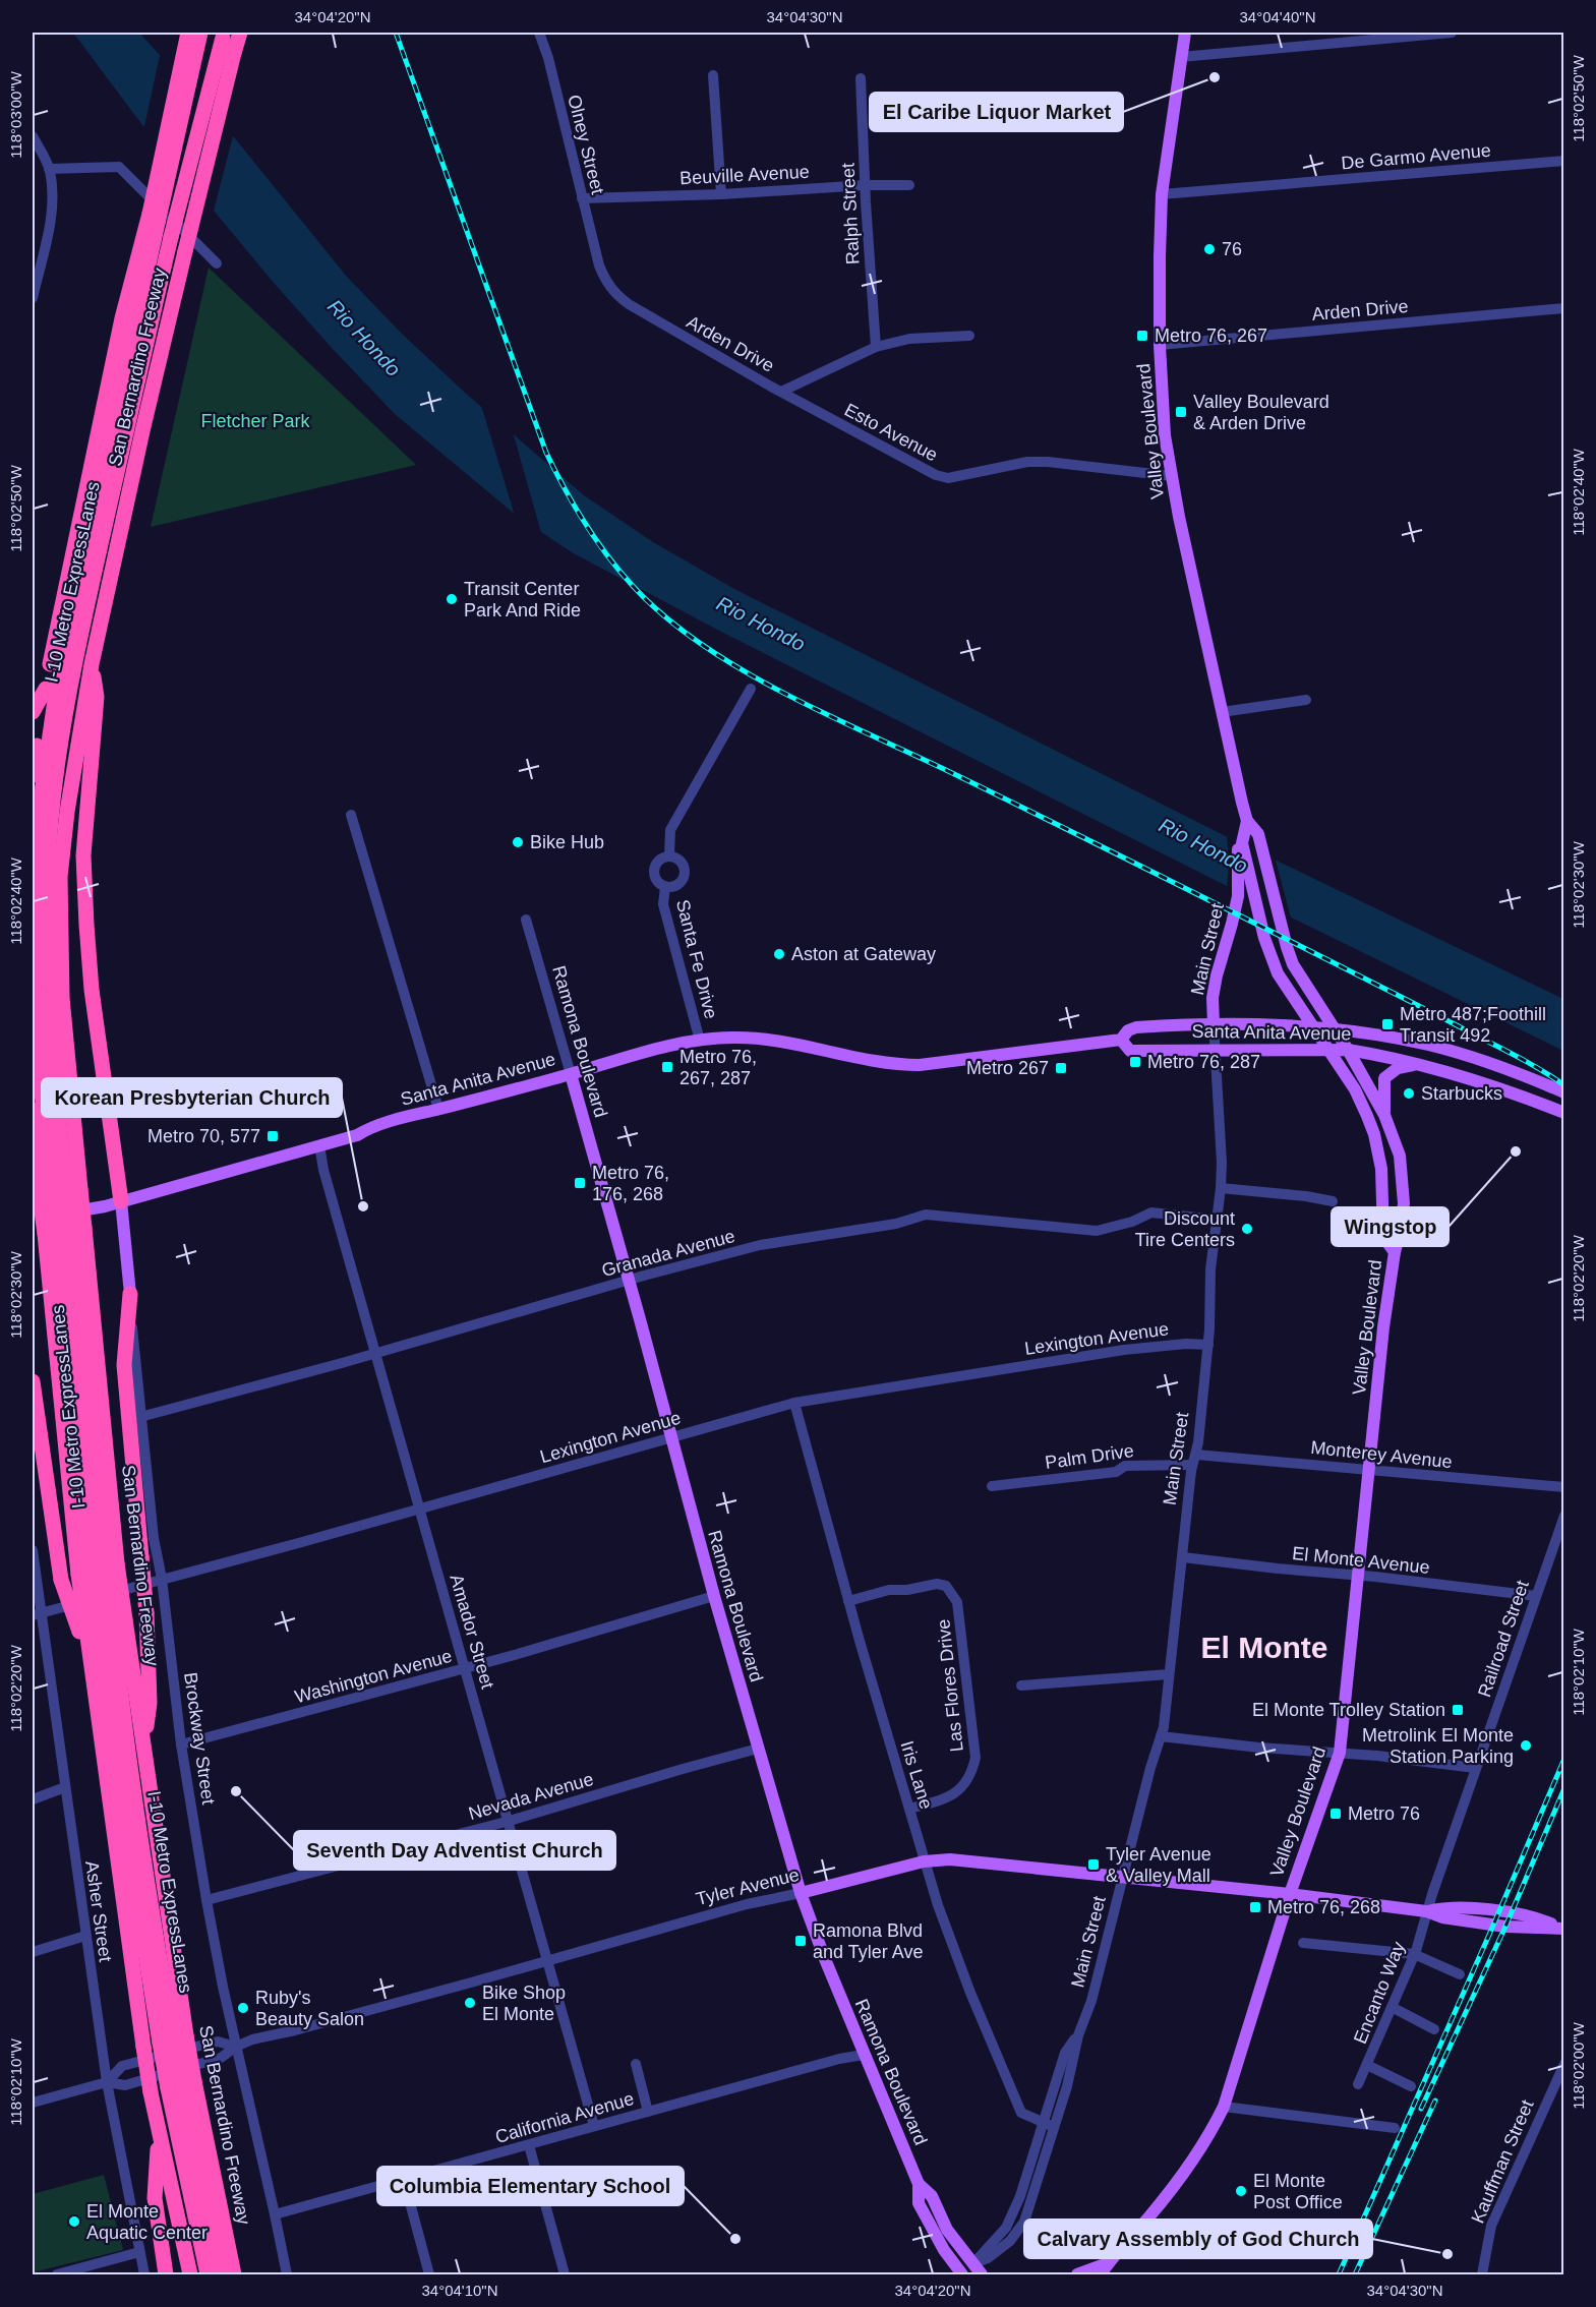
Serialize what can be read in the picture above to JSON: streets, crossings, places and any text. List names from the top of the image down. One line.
{"streets":{"highway":["San Bernardino Freeway","I-10 Metro ExpressLanes"],"main road":["Valley Boulevard","Main Street","Santa Anita Avenue","Ramona Boulevard","Brockway Street","Tyler Avenue"],"street":["Olney Street","De Garmo Avenue","Beuville Avenue","Ralph Street","Arden Drive","Esto Avenue","Santa Fe Drive","Granada Avenue","Lexington Avenue","Monterey Avenue","Palm Drive","El Monte Avenue","Amador Street","Railroad Street","Washington Avenue","Las Flores Drive","Iris Lane","Nevada Avenue","Asher Street","Encanto Way","California Avenue","Kauffman Street"]},"crossings":[["Olney Street","Beuville Avenue"],["Olney Street","Arden Drive"],["De Garmo Avenue","Valley Boulevard"],["Beuville Avenue","Ralph Street"],["Ralph Street","Arden Drive"],["Arden Drive","Valley Boulevard"],["Arden Drive","Esto Avenue"],["San Bernardino Freeway","I-10 Metro ExpressLanes"],["Valley Boulevard","Esto Avenue"],["Valley Boulevard","Main Street"],["Valley Boulevard","Santa Anita Avenue"],["Valley Boulevard","Monterey Avenue"],["Valley Boulevard","El Monte Avenue"],["Valley Boulevard","Tyler Avenue"],["Main Street","Santa Anita Avenue"],["Main Street","Ramona Boulevard"],["Main Street","Granada Avenue"],["Main Street","Lexington Avenue"],["Main Street","Monterey Avenue"],["Main Street","Palm Drive"],["Main Street","El Monte Avenue"],["Main Street","Iris Lane"],["Main Street","Tyler Avenue"],["Santa Fe Drive","Santa Anita Avenue"],["Santa Anita Avenue","Ramona Boulevard"],["Santa Anita Avenue","Amador Street"],["Santa Anita Avenue","Brockway Street"],["Ramona Boulevard","Granada Avenue"],["Ramona Boulevard","Lexington Avenue"],["Ramona Boulevard","Washington Avenue"],["Ramona Boulevard","Nevada Avenue"],["Ramona Boulevard","Tyler Avenue"],["Ramona Boulevard","California Avenue"],["Granada Avenue","Amador Street"],["Granada Avenue","Brockway Street"],["Lexington Avenue","Amador Street"],["Lexington Avenue","Brockway Street"],["Lexington Avenue","Iris Lane"],["Lexington Avenue","Asher Street"],["Monterey Avenue","Palm Drive"],["El Monte Avenue","Railroad Street"],["Amador Street","Washington Avenue"],["Amador Street","Nevada Avenue"],["Amador Street","Tyler Avenue"],["Amador Street","California Avenue"],["Railroad Street","Tyler Avenue"],["Railroad Street","Encanto Way"],["Washington Avenue","Brockway Street"],["Las Flores Drive","Iris Lane"],["Brockway Street","Nevada Avenue"],["Brockway Street","Tyler Avenue"],["Brockway Street","California Avenue"],["Iris Lane","Tyler Avenue"],["Tyler Avenue","Asher Street"],["Tyler Avenue","Encanto Way"]],"districts":["El Monte"],"water":["Rio Hondo"],"parks":["Fletcher Park"],"places":{"other":["El Caribe Liquor Market","76","Transit Center Park And Ride","Bike Hub","Aston at Gateway","Starbucks","Wingstop","Korean Presbyterian Church","Discount Tire Centers","Metrolink El Monte Station Parking","Seventh Day Adventist Church","Bike Shop El Monte","Ruby's Beauty Salon","El Monte Post Office","El Monte Aquatic Center","Columbia Elementary School","Calvary Assembly of God Church"],"transit":["Metro 76, 267","Valley Boulevard & Arden Drive","Metro 487;Foothill Transit 492","Metro 76, 287","Metro 76, 267, 287","Metro 267","Metro 70, 577","Metro 76, 176, 268","El Monte Trolley Station","Metro 76","Tyler Avenue & Valley Mall","Metro 76, 268","Ramona Blvd and Tyler Ave"]},"coordinates":["34°04'20\"N","34°04'30\"N","34°04'40\"N","118°02'50\"W","118°03'00\"W","118°02'40\"W","118°02'30\"W","118°02'20\"W","118°02'10\"W","118°02'00\"W","34°04'10\"N"]}
